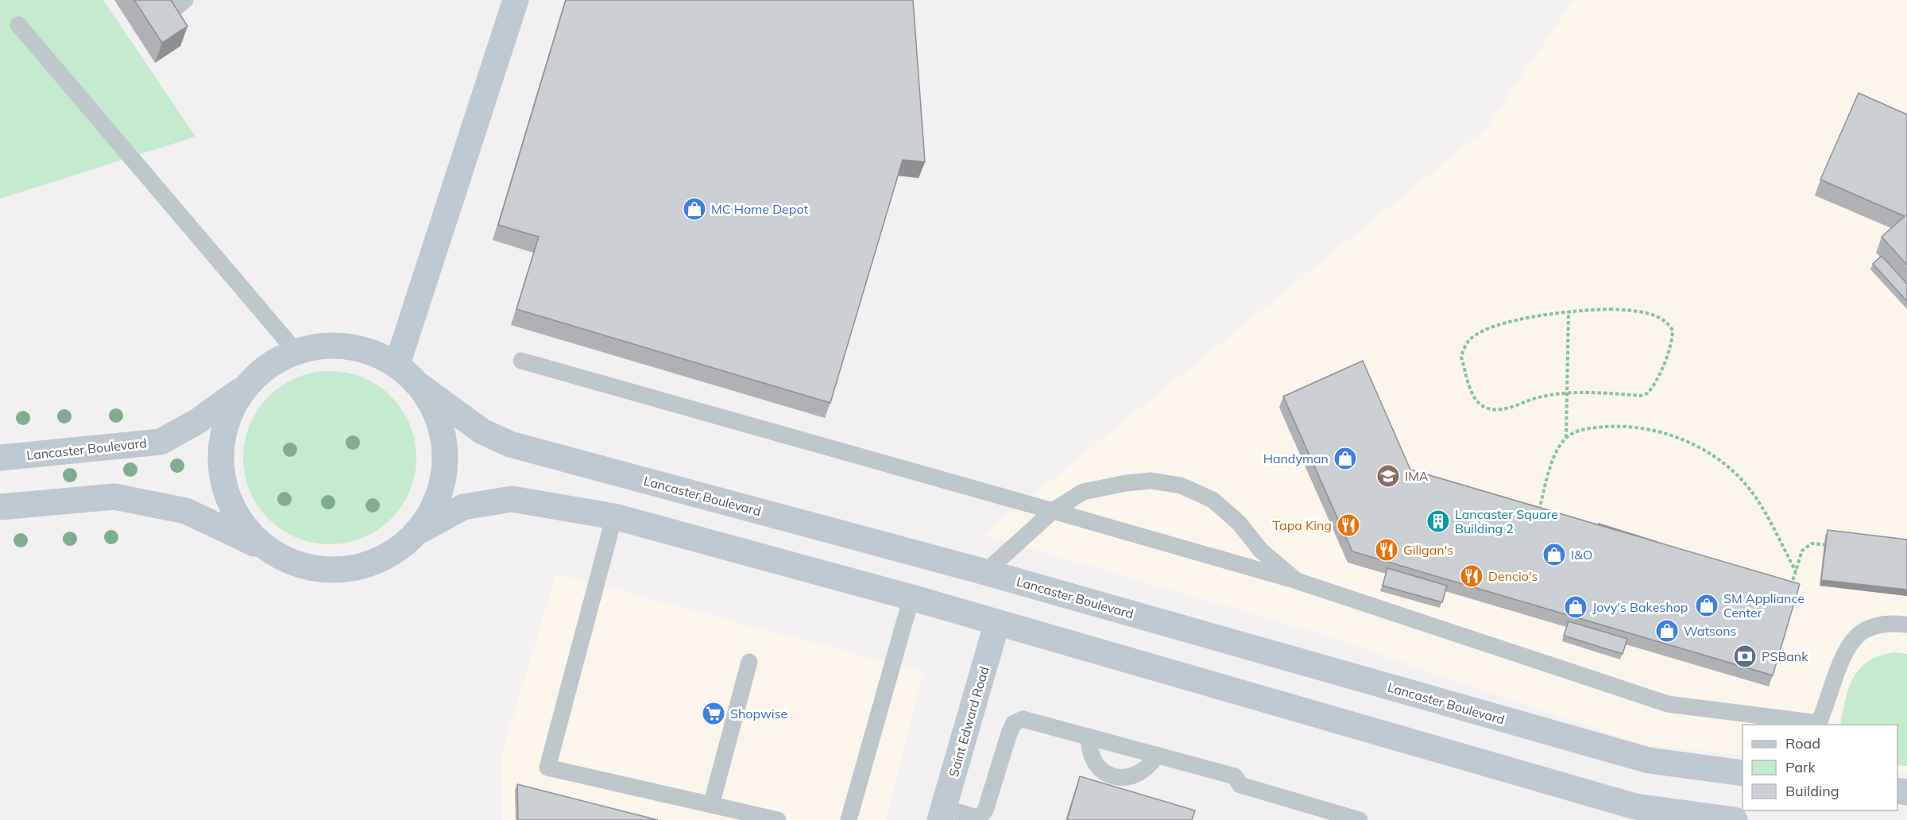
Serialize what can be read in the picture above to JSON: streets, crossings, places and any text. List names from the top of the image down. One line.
{"streets":{"main road":["Lancaster Boulevard","Saint Edward Road"]},"places":{"shop":["MC Home Depot","Handyman","I&O","SM Appliance Center","Jovy's Bakeshop","Watsons"],"school or university":["IMA"],"building":["Lancaster Square Building 2"],"restaurant":["Tapa King","Giligan's","Dencio's"],"bank":["PSBank"],"supermarket":["Shopwise"]},"legend":["Road","Park","Building"]}
